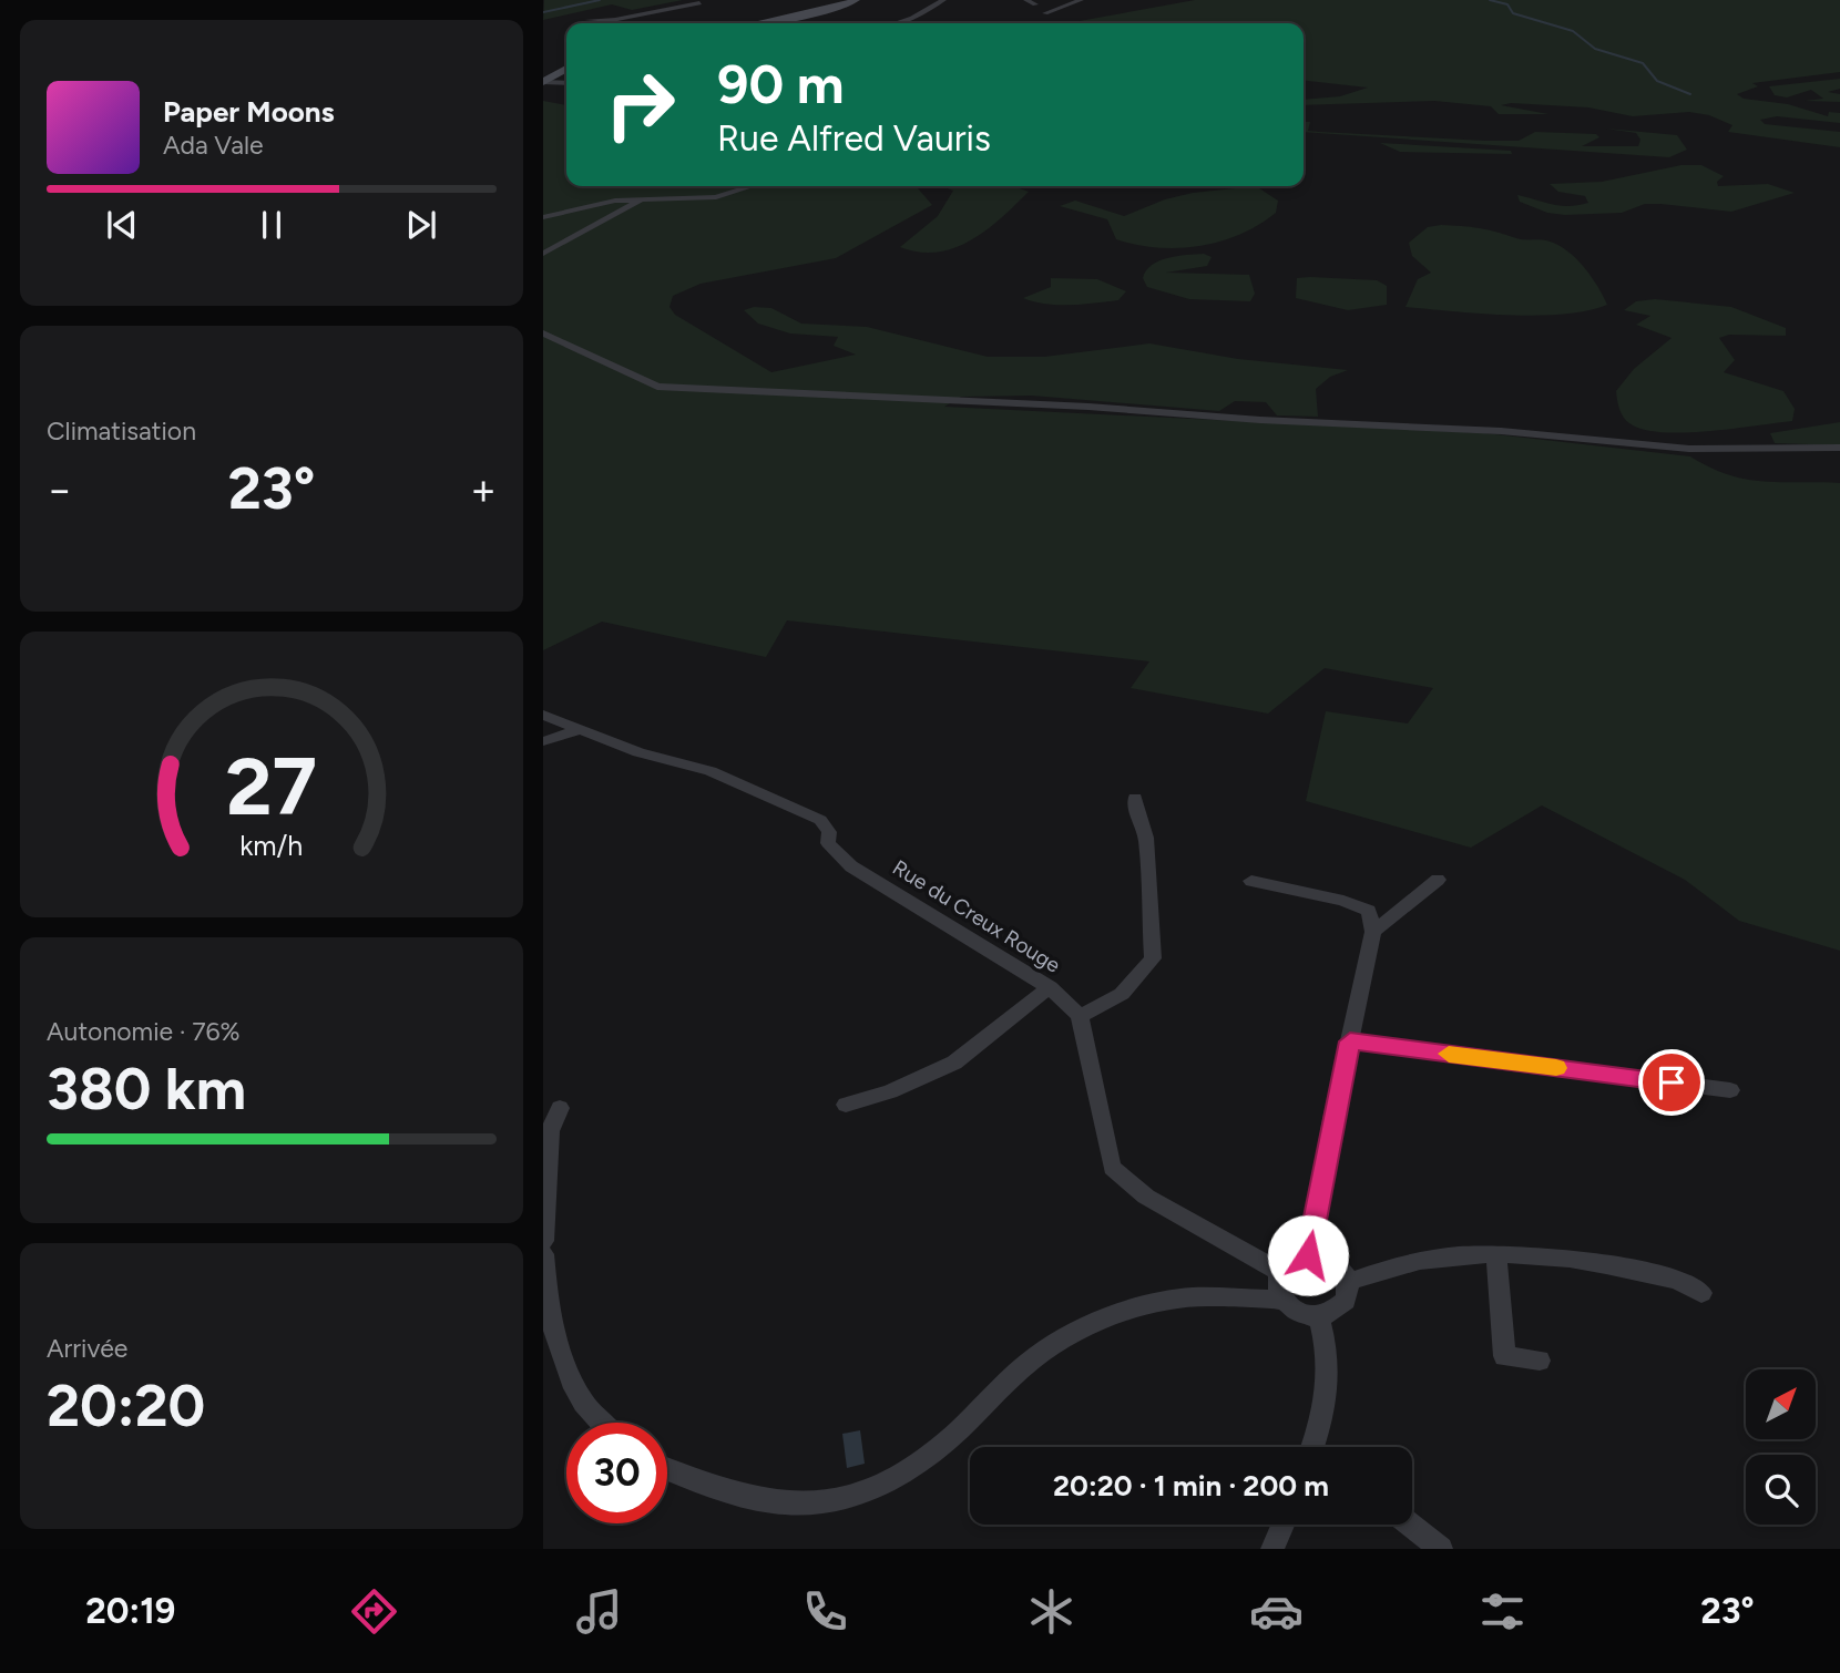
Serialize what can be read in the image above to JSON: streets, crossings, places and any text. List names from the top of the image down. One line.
{"streets":{"street":["Rue du Creux Rouge"]},"north":"top right","page":{"turn":["90 m","Rue Alfred Vauris"],"song":["Paper Moons","Ada Vale"],"tile":["Climatisation",["Autonomie · 76%","380 km"],["Arrivée","20:20"]],"heat":["−","23°","+"],"limit":"30","trip":"20:20 · 1 min · 200 m","tabs":["20:19","23°"],"gauge":["27","km/h"]}}
